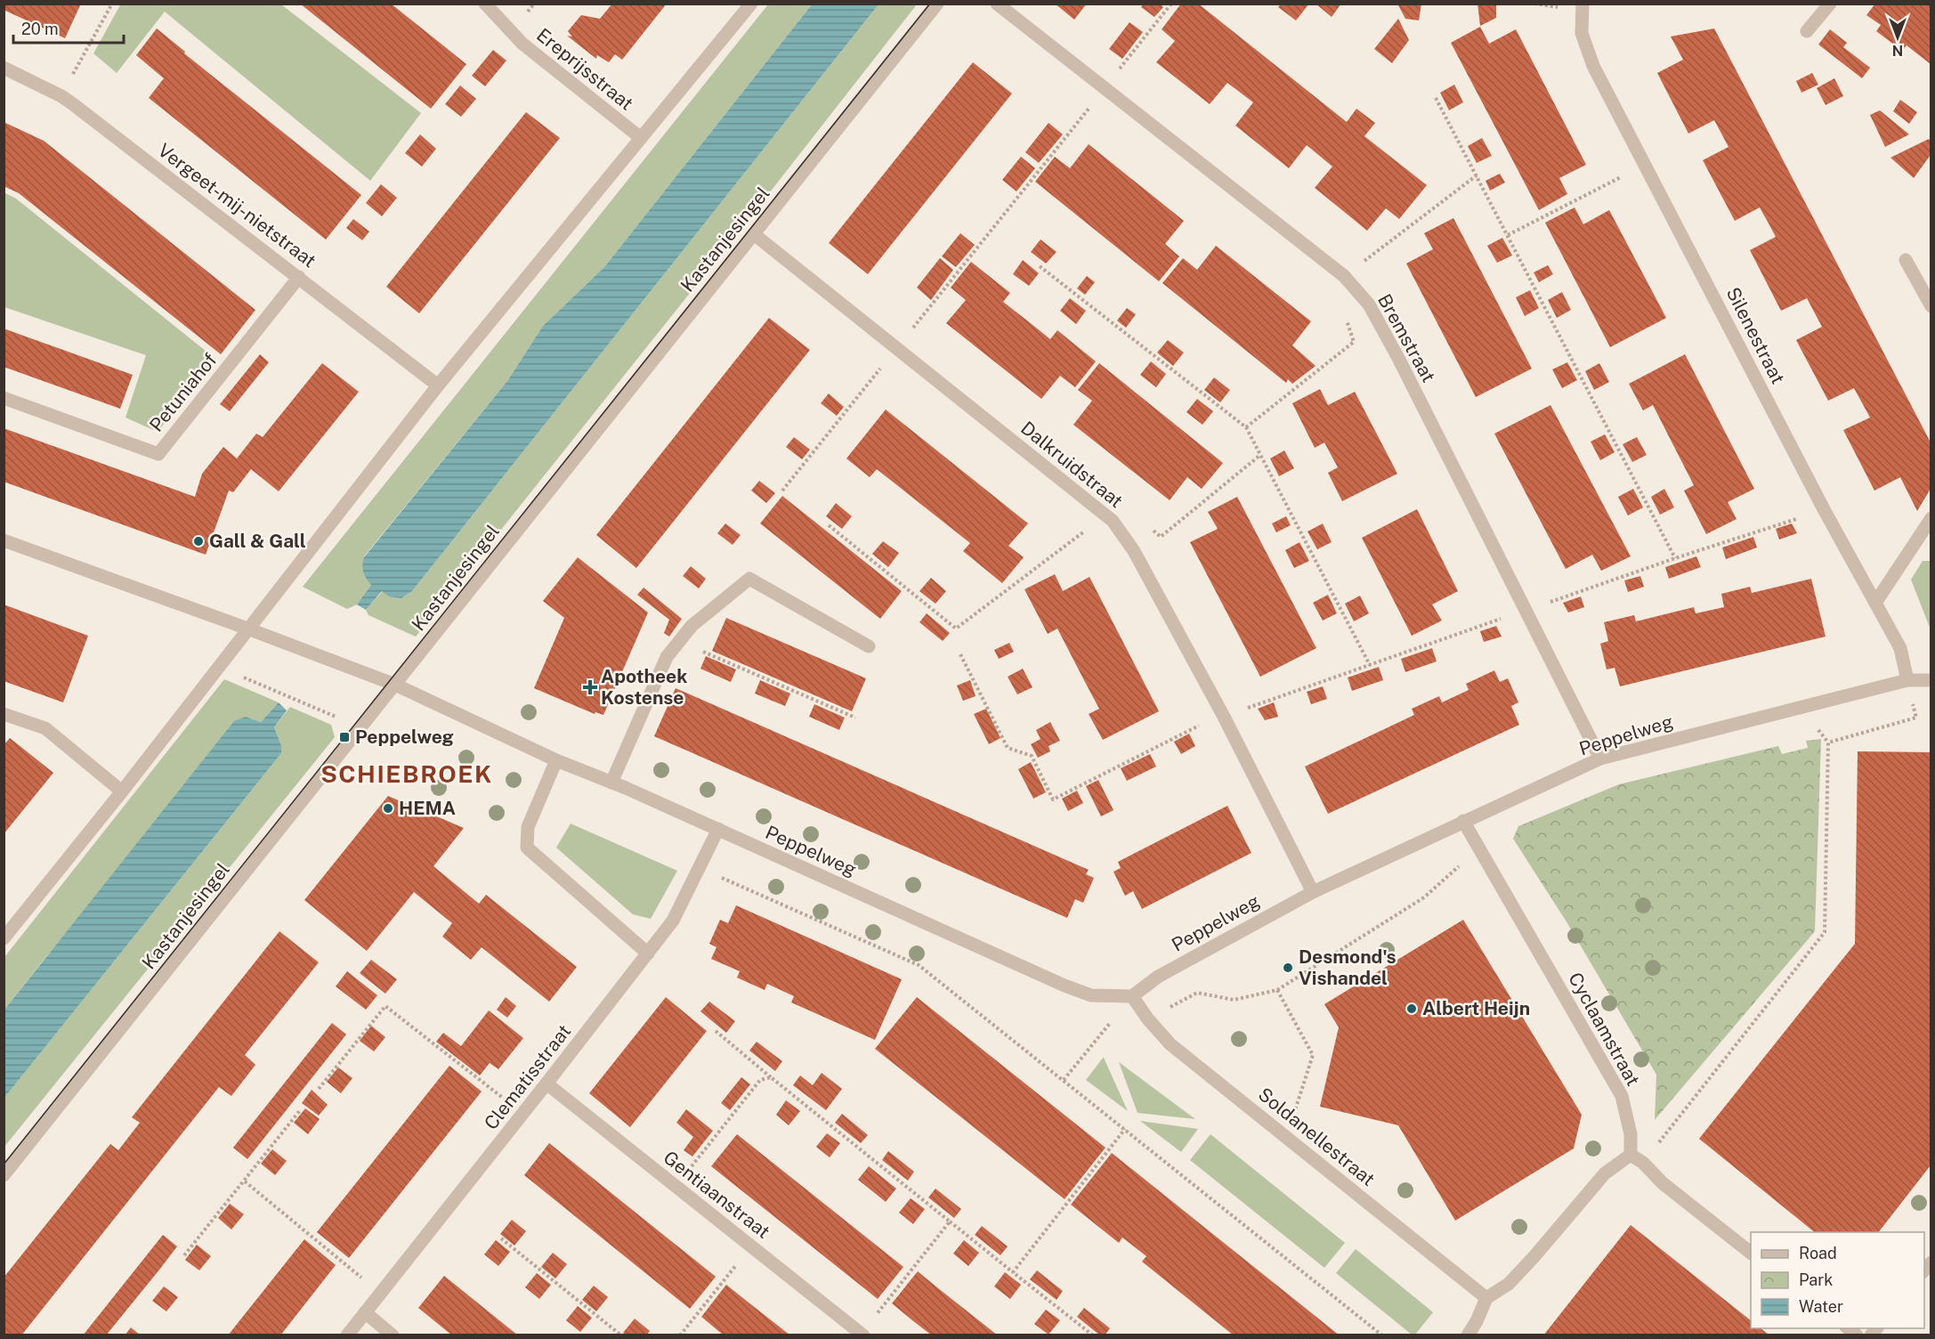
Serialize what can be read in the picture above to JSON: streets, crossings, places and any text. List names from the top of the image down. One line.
{"streets":{"street":["Ereprijsstraat","Vergeet-mij-nietstraat","Kastanjesingel","Silenestraat","Bremstraat","Petuniahof","Dalkruidstraat","Peppelweg","Cyclaamstraat","Clematisstraat","Soldanellestraat","Gentiaanstraat"]},"crossings":[["Vergeet-mij-nietstraat","Petuniahof"],["Kastanjesingel","Dalkruidstraat"],["Kastanjesingel","Peppelweg"],["Silenestraat","Peppelweg"],["Bremstraat","Peppelweg"],["Dalkruidstraat","Peppelweg"],["Peppelweg","Cyclaamstraat"],["Peppelweg","Clematisstraat"],["Peppelweg","Soldanellestraat"],["Clematisstraat","Gentiaanstraat"]],"districts":["SCHIEBROEK"],"places":{"other":["Gall & Gall","HEMA","Desmond's Vishandel","Albert Heijn"],"health":["Apotheek Kostense"],"transit":["Peppelweg"]},"legend":["Road","Park","Water"],"scale_bar":"20 m","north":"bottom"}
